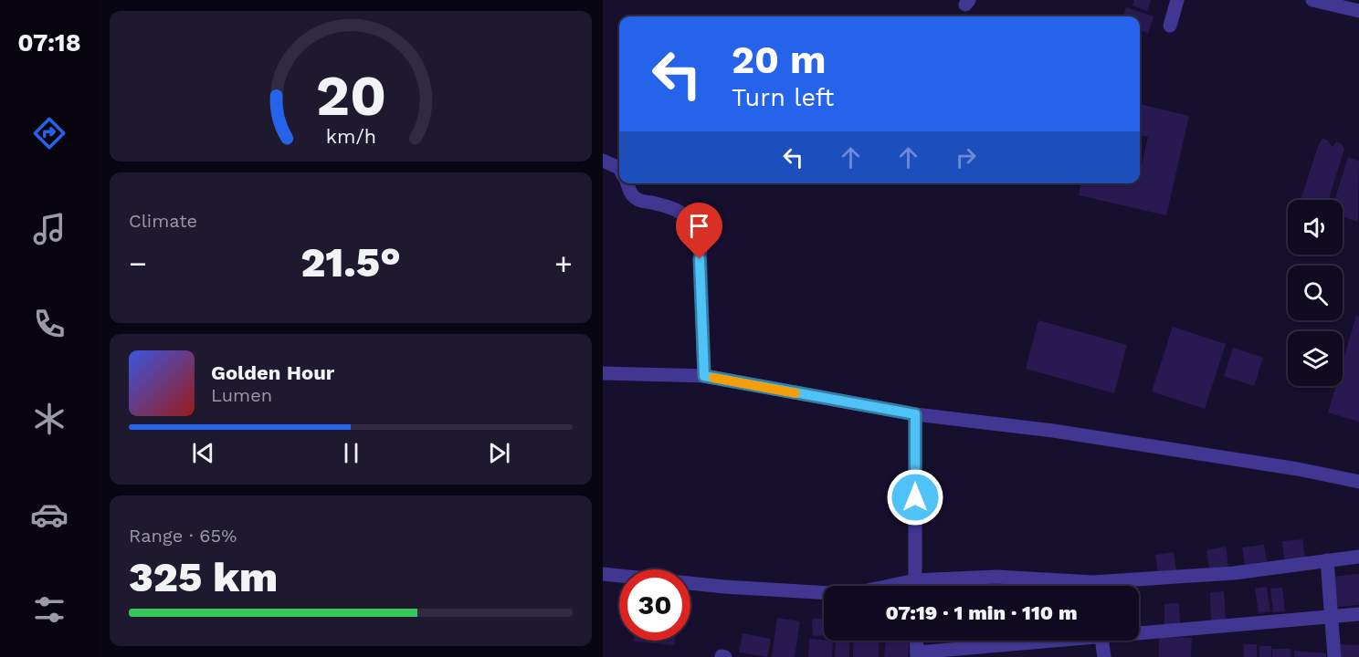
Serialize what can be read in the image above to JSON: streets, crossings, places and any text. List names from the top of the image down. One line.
{"page":{"tabs":"07:18","turn":["20 m","Turn left"],"tile":["Climate",["Range · 65%","325 km"]],"heat":["−","21.5°","+"],"song":["Golden Hour","Lumen"],"limit":"30","trip":"07:19 · 1 min · 110 m","gauge":["20","km/h"]}}
